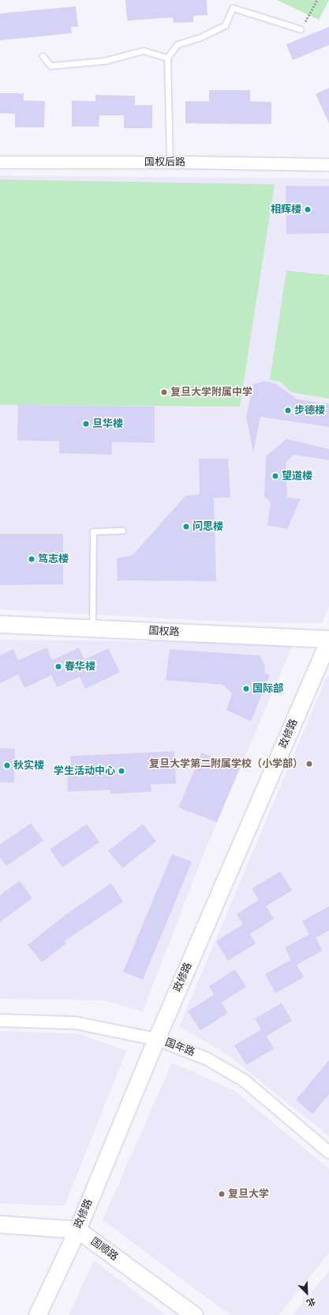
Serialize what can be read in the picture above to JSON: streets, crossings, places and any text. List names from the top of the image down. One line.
{"streets":{"street":["国权后路","国权路","政修路","国年路","国顺路"]},"crossings":[["国权路","政修路"],["政修路","国年路"],["政修路","国顺路"]],"places":["相辉楼","复旦大学附属中学","步德楼","旦华楼","望道楼","问思楼","笃志楼","春华楼","国际部","复旦大学第二附属学校（小学部）","秋实楼","学生活动中心","复旦大学"],"north":"bottom right"}
